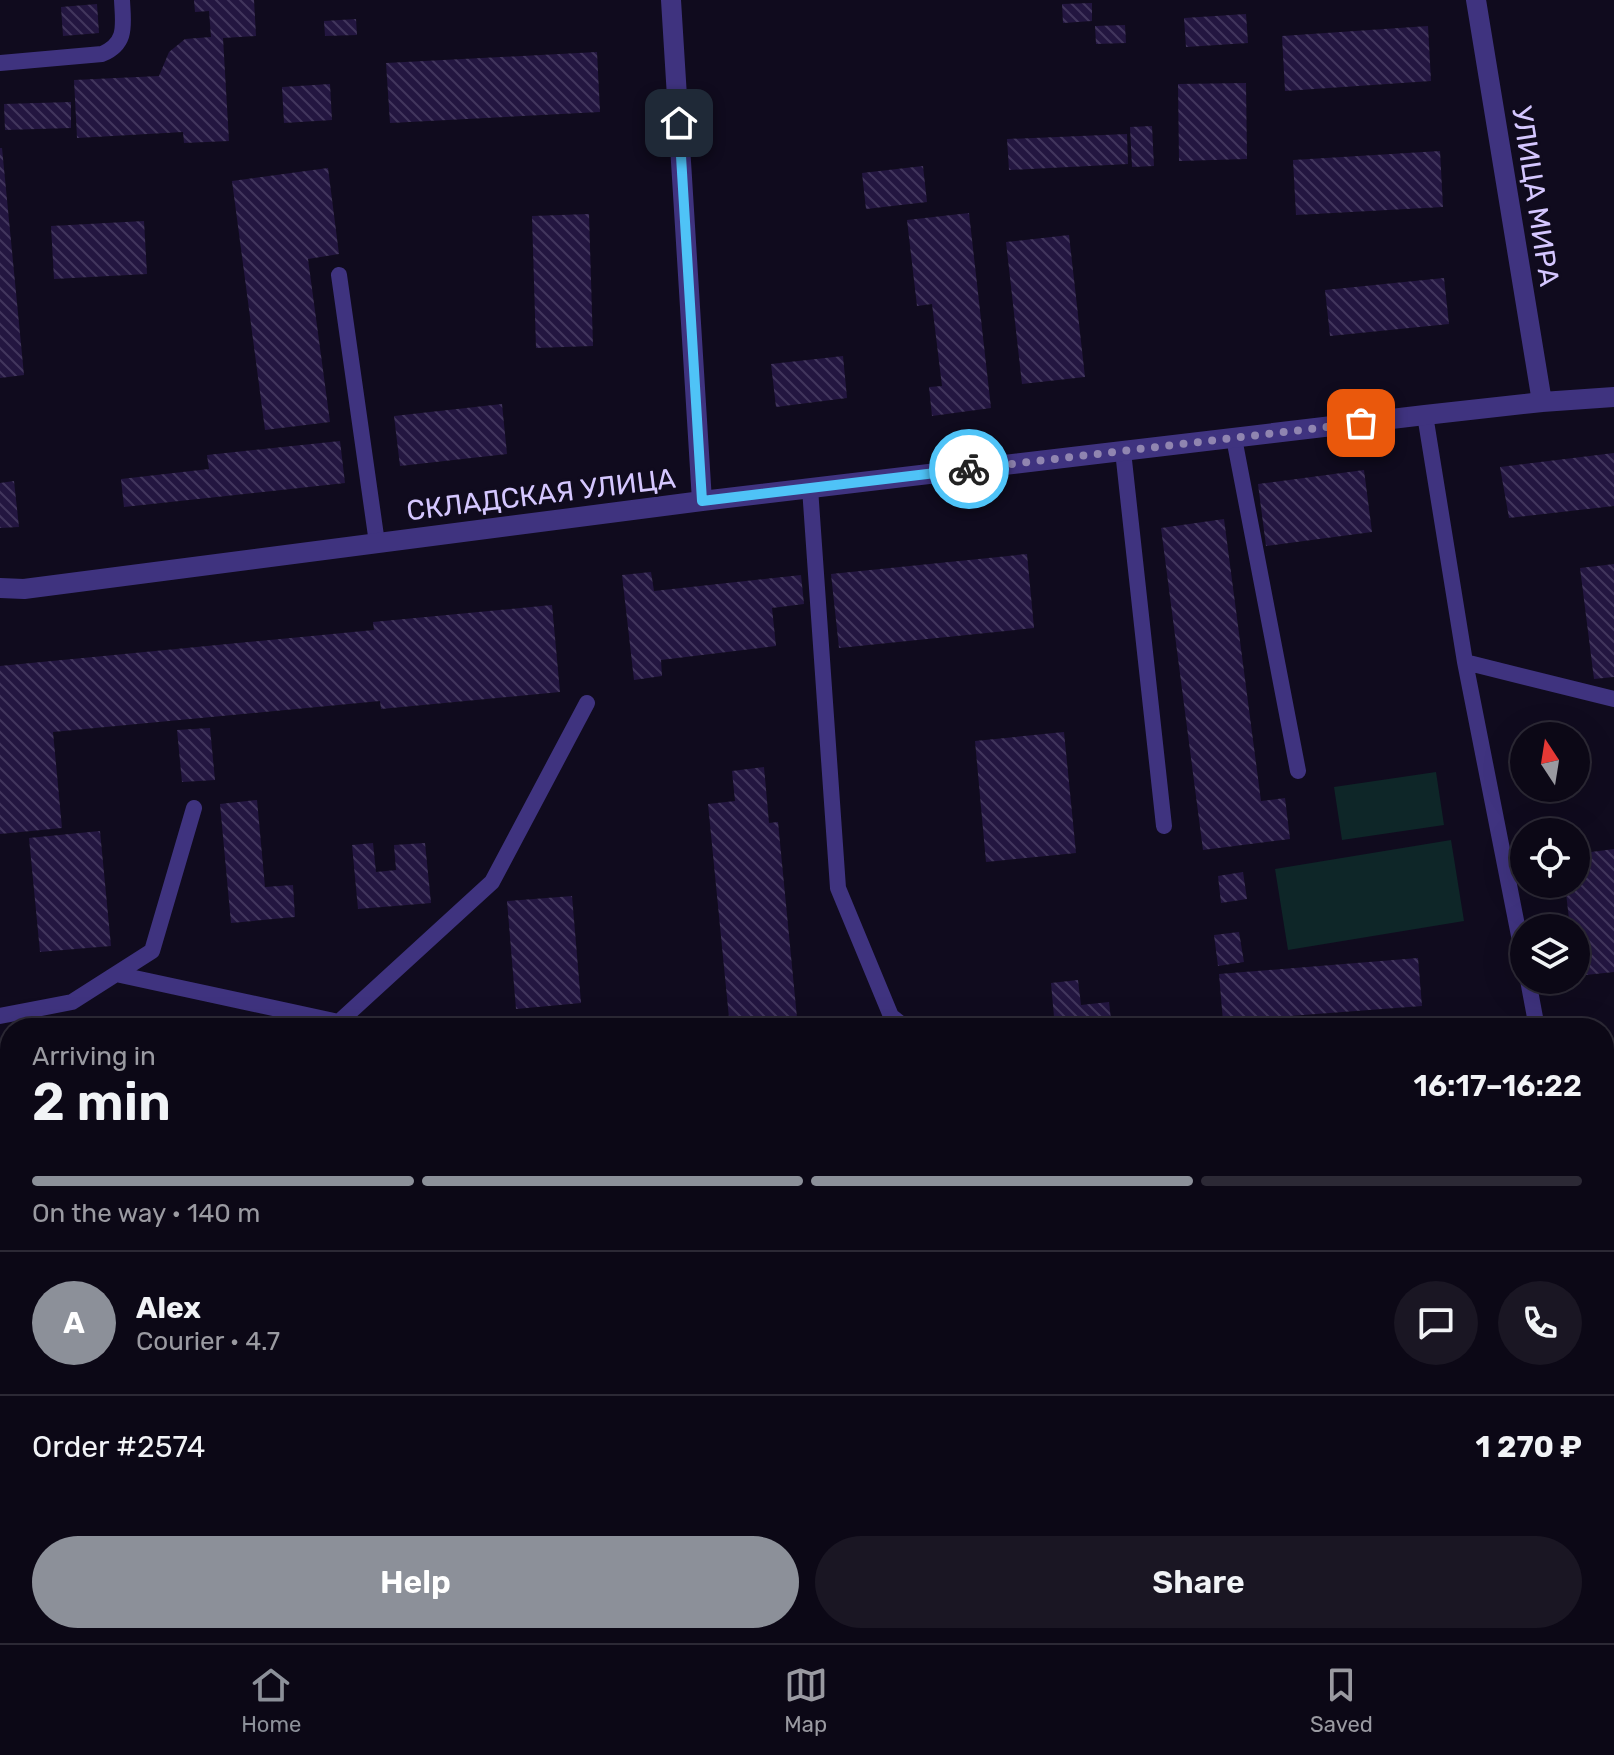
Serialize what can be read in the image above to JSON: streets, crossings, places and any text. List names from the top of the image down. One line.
{"streets":{"street":["УЛИЦА МИРА","СКЛАДСКАЯ УЛИЦА"]},"crossings":[["УЛИЦА МИРА","СКЛАДСКАЯ УЛИЦА"]],"north":"top","page":{"heading":["2 min","Arriving in","16:17–16:22"],"panel":["Alex","Courier · 4.7","Order #2574","1 270 ₽"],"bar":"On the way · 140 m","round":"A","buttons":["Help","Share"],"tabs":["Home","Map","Saved"]}}
